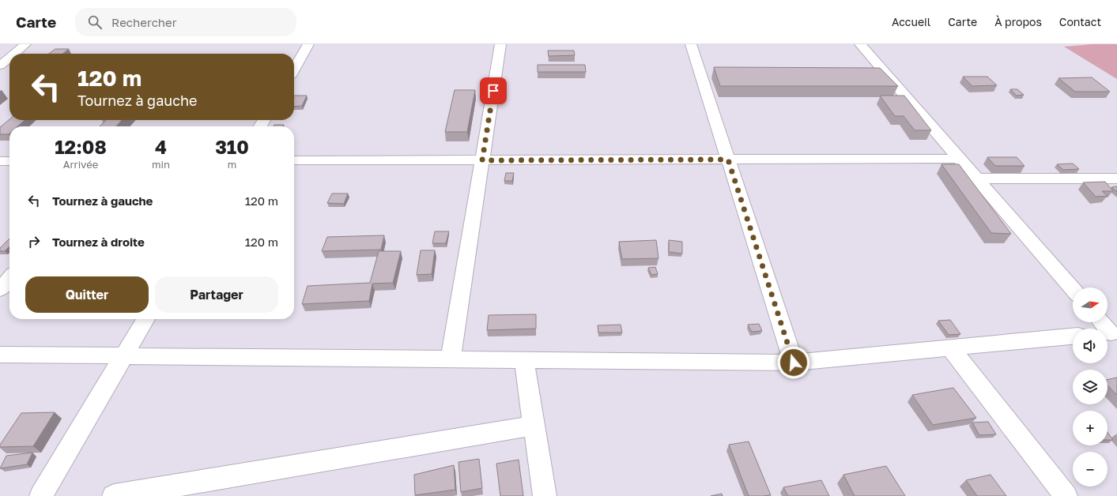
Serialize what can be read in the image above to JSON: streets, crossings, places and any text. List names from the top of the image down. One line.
{"north":"right","page":{"header":"Carte","search":"Rechercher","nav":["Accueil","Carte","À propos","Contact"],"turn":["120 m","Tournez à gauche"],"eta":["12:08","Arrivée","4","min","310","m"],"list":[{"name":"Tournez à gauche","value":"120 m"},{"name":"Tournez à droite","value":"120 m"}],"buttons":["Quitter","Partager"],"map_buttons":["+","−"]}}
